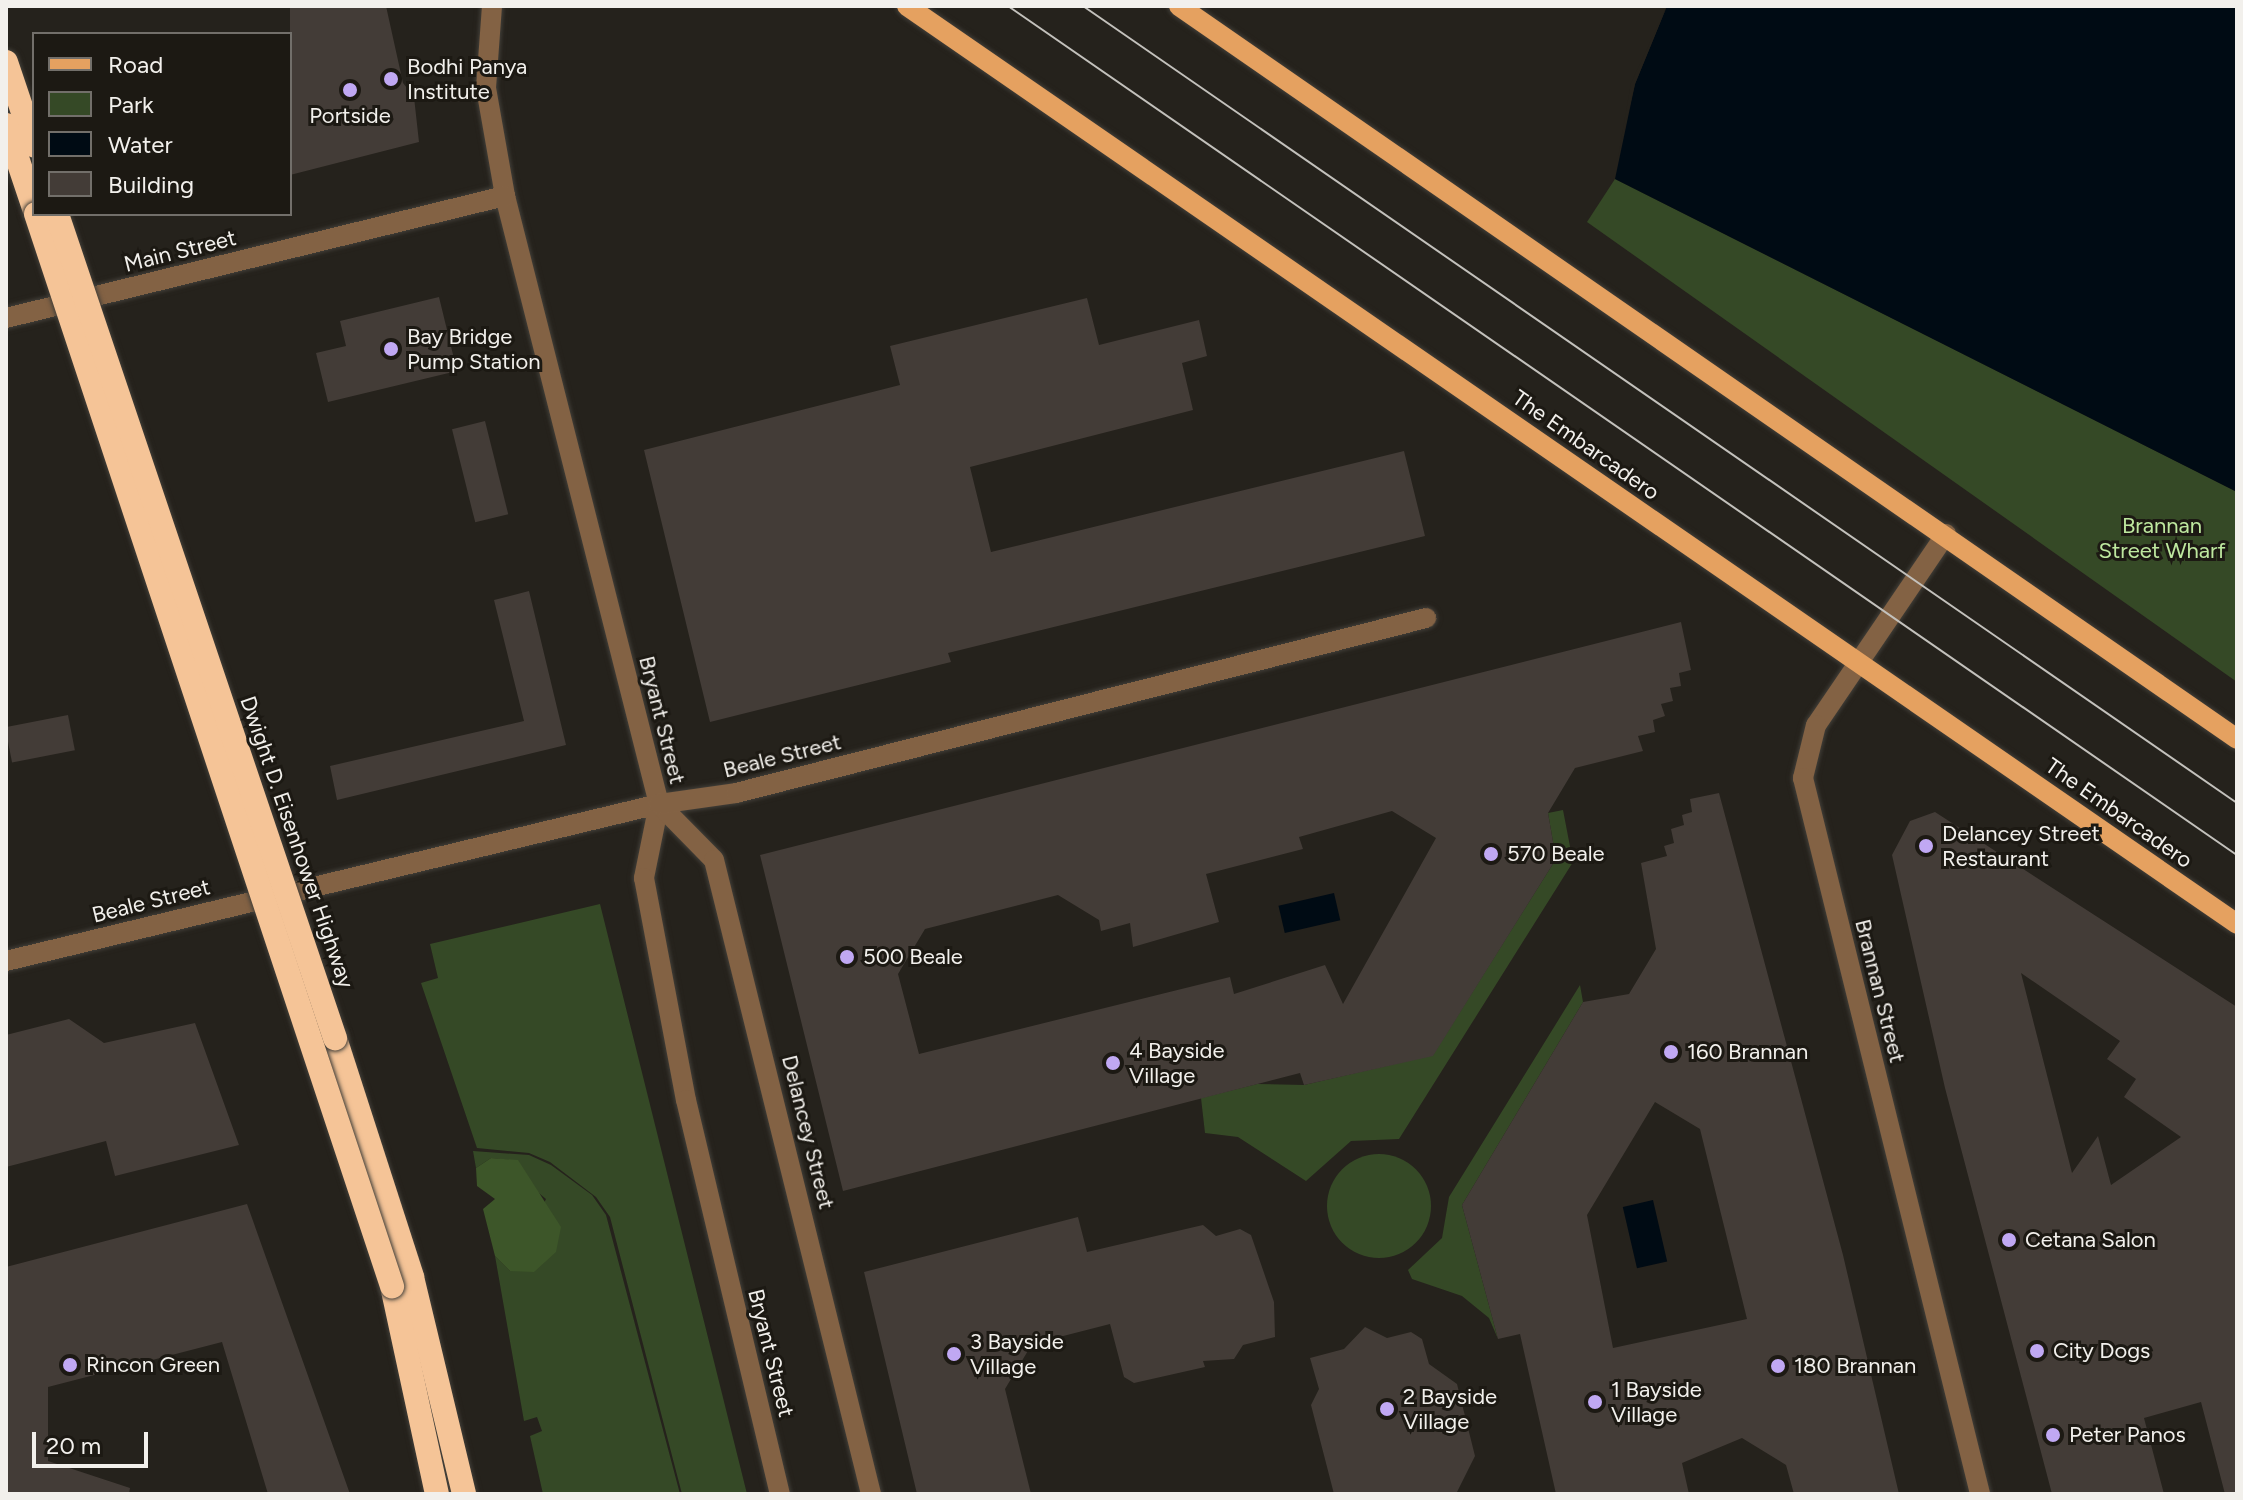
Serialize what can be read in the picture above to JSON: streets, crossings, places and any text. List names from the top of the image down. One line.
{"streets":{"highway":["Dwight D. Eisenhower Highway"],"main road":["The Embarcadero"],"street":["Main Street","Bryant Street","Beale Street","Brannan Street","Delancey Street"]},"crossings":[["Main Street","Bryant Street"],["The Embarcadero","Brannan Street"],["Bryant Street","Beale Street"],["Bryant Street","Delancey Street"],["Beale Street","Delancey Street"]],"parks":["Brannan Street Wharf"],"places":["Bodhi Panya Institute","Portside","Bay Bridge Pump Station","Delancey Street Restaurant","570 Beale","500 Beale","160 Brannan","4 Bayside Village","Cetana Salon","City Dogs","3 Bayside Village","Rincon Green","180 Brannan","1 Bayside Village","2 Bayside Village","Peter Panos"],"legend":["Road","Park","Water","Building"],"scale_bar":"20 m"}
